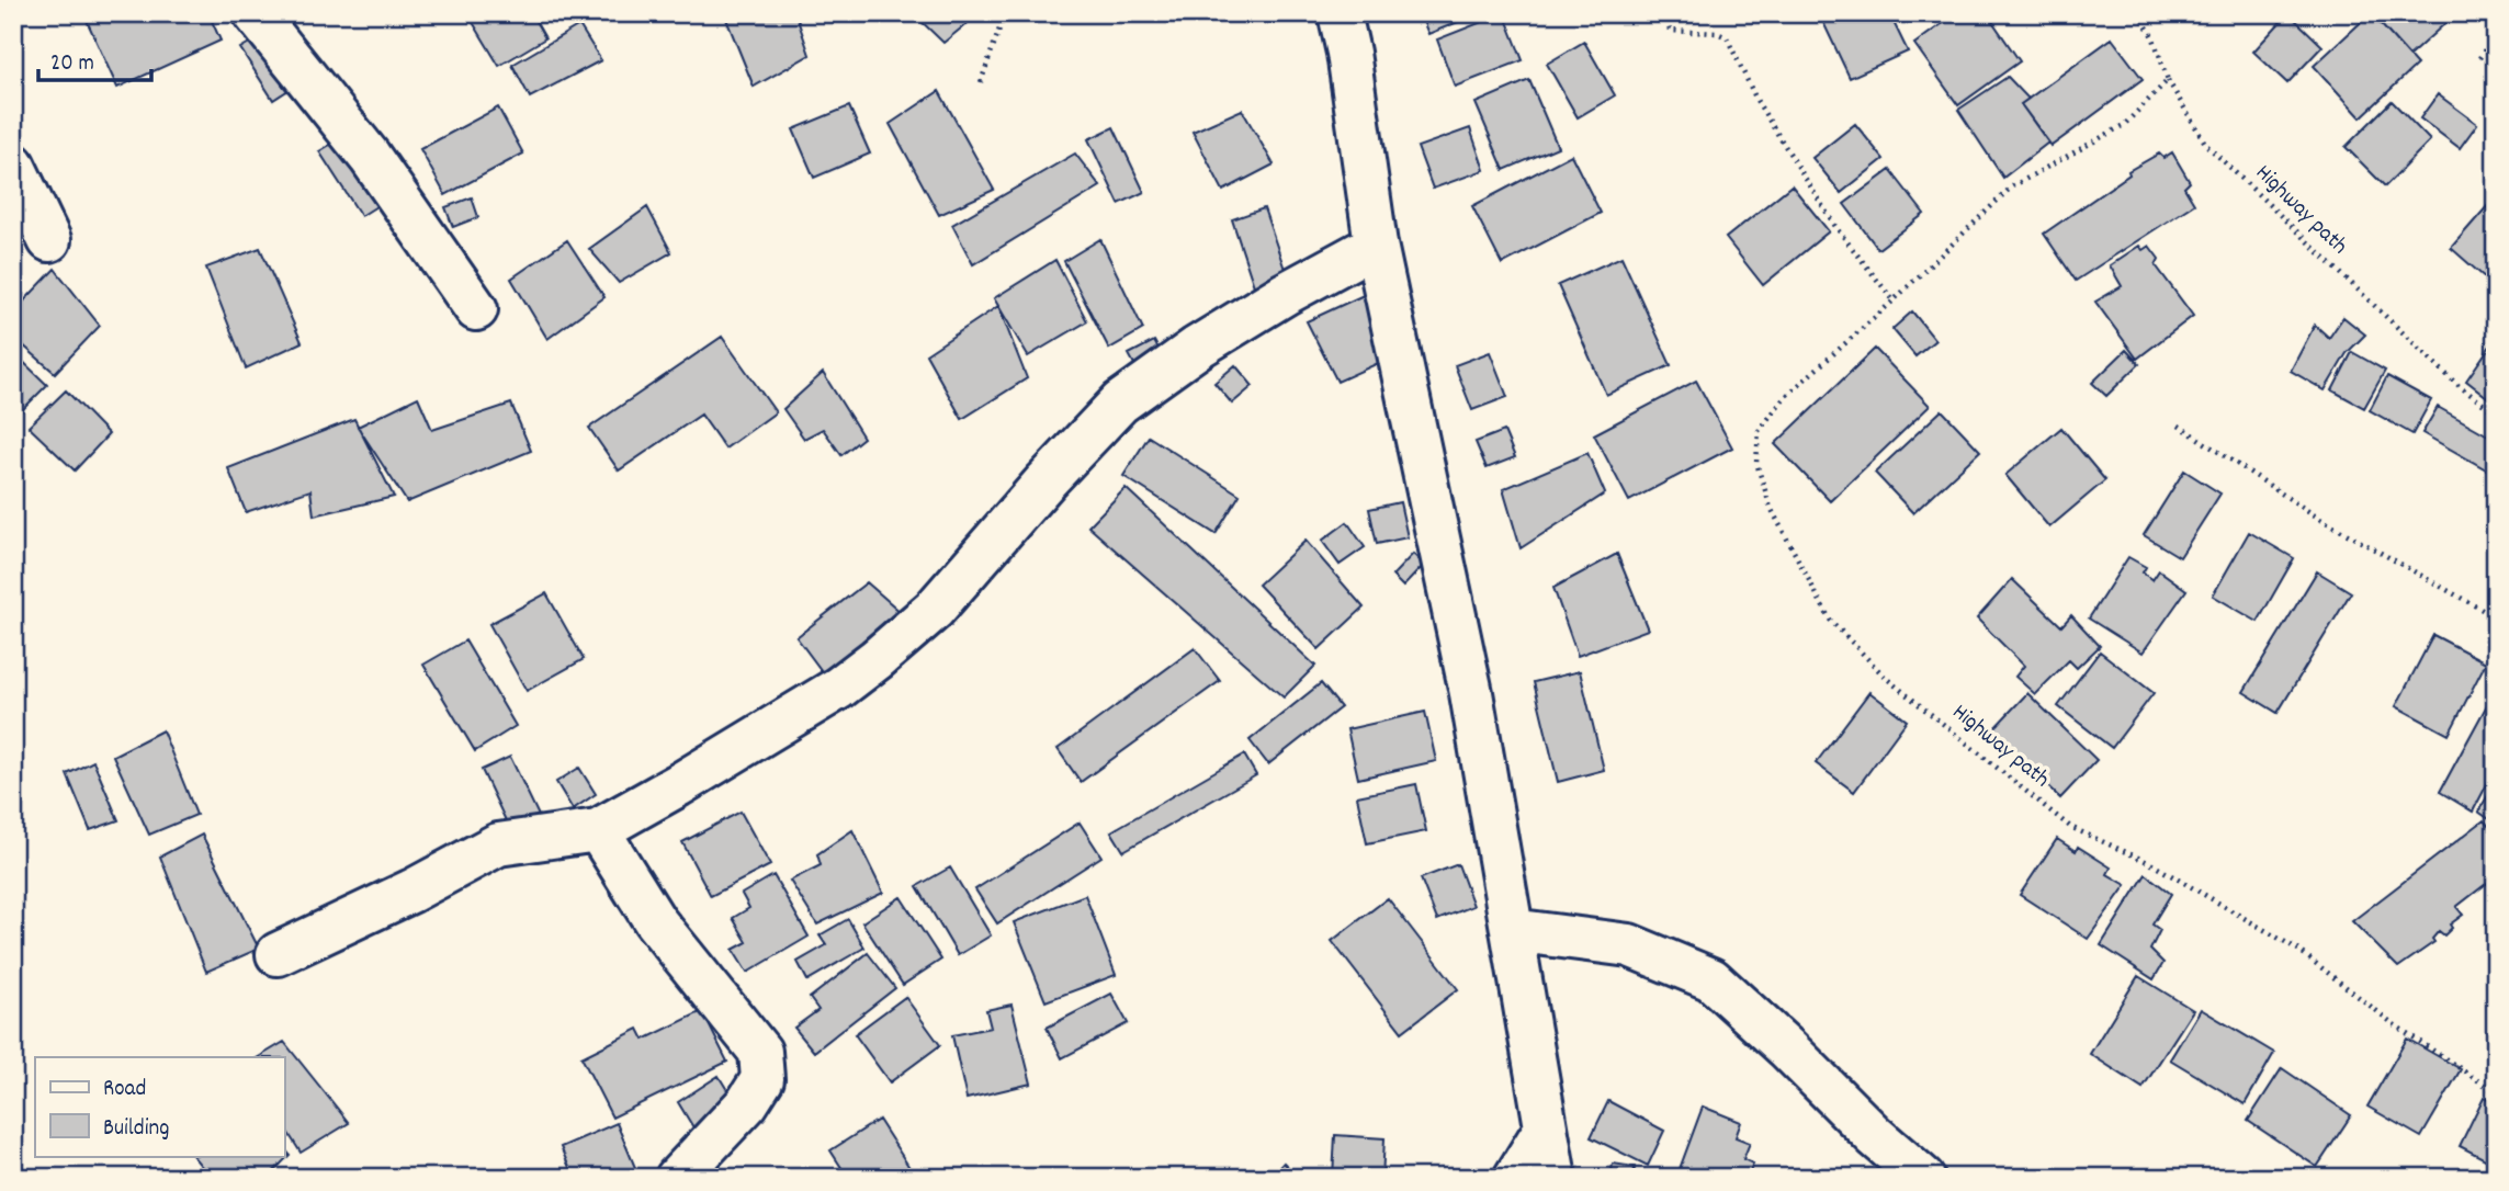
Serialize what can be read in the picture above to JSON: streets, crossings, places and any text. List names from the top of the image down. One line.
{"streets":{"path":["Highway path"]},"legend":["Road","Building"],"scale_bar":"20 m"}
